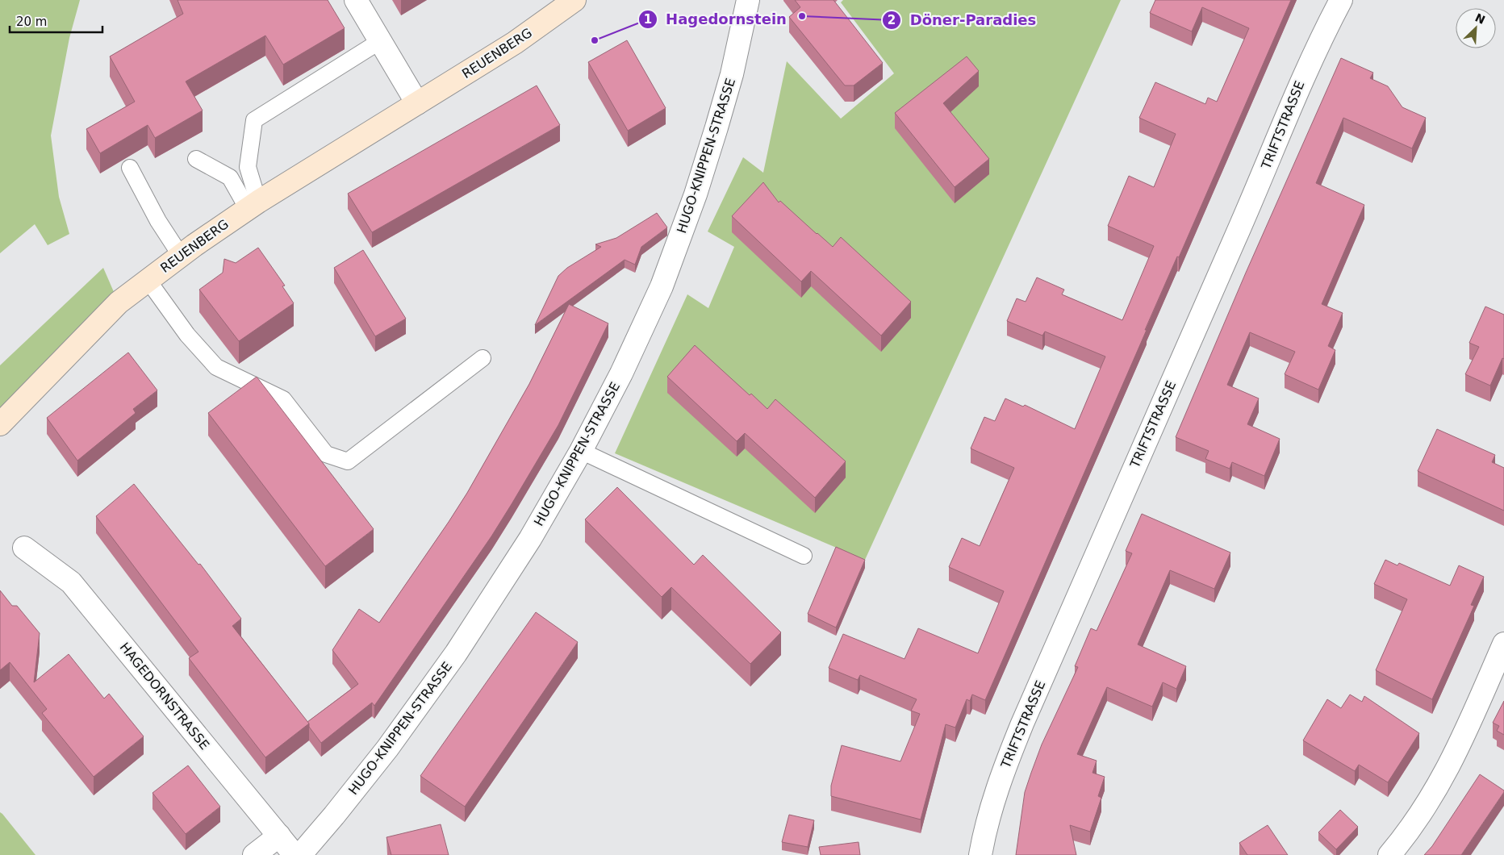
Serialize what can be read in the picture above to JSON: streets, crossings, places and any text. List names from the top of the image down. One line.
{"streets":{"main road":["REUENBERG"],"street":["TRIFTSTRASSE","HUGO-KNIPPEN-STRASSE","HAGEDORNSTRASSE"]},"places":["Döner-Paradies","Hagedornstein"],"scale_bar":"20 m","north":"top right"}
